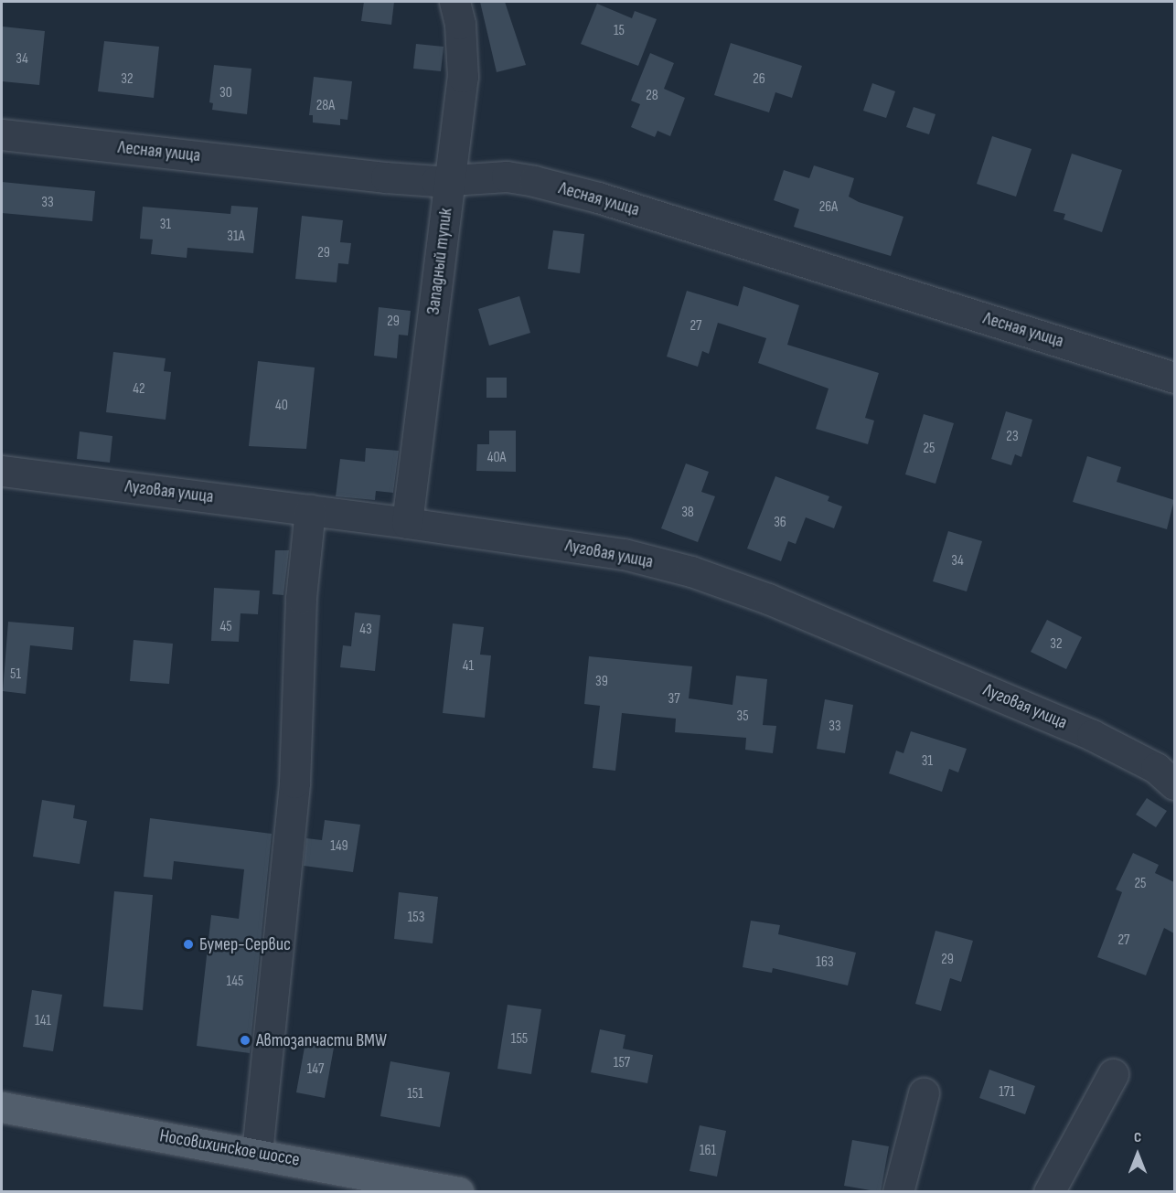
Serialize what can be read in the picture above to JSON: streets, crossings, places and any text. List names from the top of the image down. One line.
{"streets":{"main road":["Носовихинское шоссе"],"street":["Лесная улица","Западный тупик","Луговая улица"]},"crossings":[["Лесная улица","Западный тупик"],["Западный тупик","Луговая улица"]],"places":["Бумер-Сервис","Автозапчасти BMW"],"house_numbers":["15","34","32","26","30","28","28А","33","26А","31","31А","29","29","27","42","40","23","25","40А","38","36","34","45","43","32","41","51","39","37","35","33","31","149","25","153","27","29","163","145","141","155","157","147","171","151","161"],"north":"top"}
